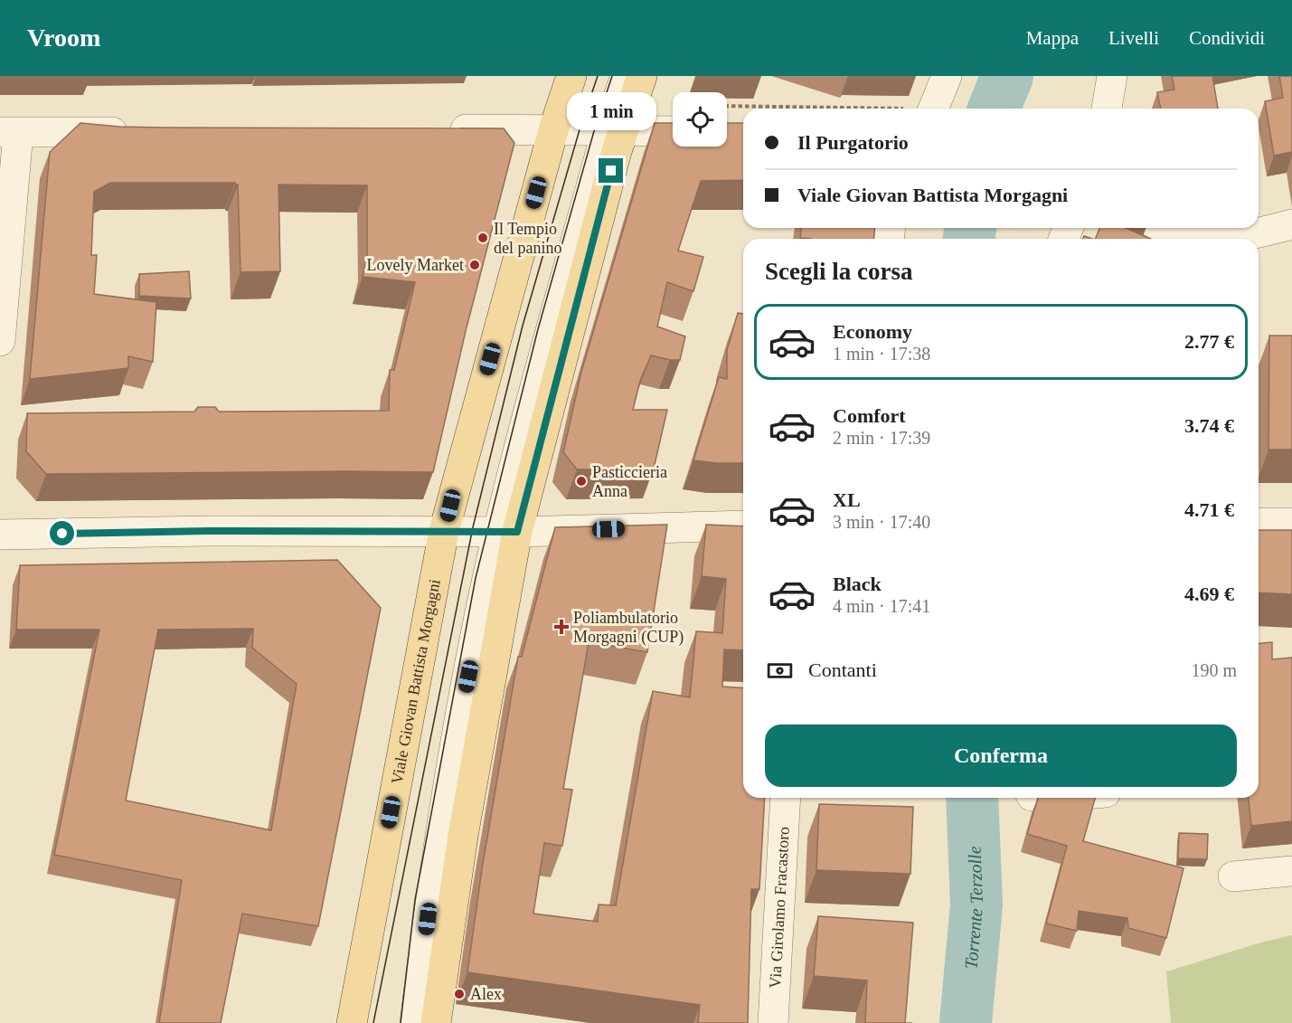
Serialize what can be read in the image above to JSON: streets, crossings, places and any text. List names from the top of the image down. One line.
{"streets":{"main road":["Viale Giovan Battista Morgagni"],"street":["Via Girolamo Fracastoro"]},"water":["Torrente Terzolle"],"places":{"other":["Il Tempio del panino","Lovely Market","Pasticcieria Anna","Alex"],"health":["Poliambulatorio Morgagni (CUP)"]},"page":{"header":"Vroom","nav":["Mappa","Livelli","Condividi"],"bubble":"1 min","banner":["Il Purgatorio","Viale Giovan Battista Morgagni"],"heading":"Scegli la corsa","list":[{"name":"Economy","note":"1 min · 17:38","value":"2.77 €"},{"name":"Comfort","note":"2 min · 17:39","value":"3.74 €"},{"name":"XL","note":"3 min · 17:40","value":"4.71 €"},{"name":"Black","note":"4 min · 17:41","value":"4.69 €"}],"pay":["Contanti","190 m"],"buttons":"Conferma"}}
